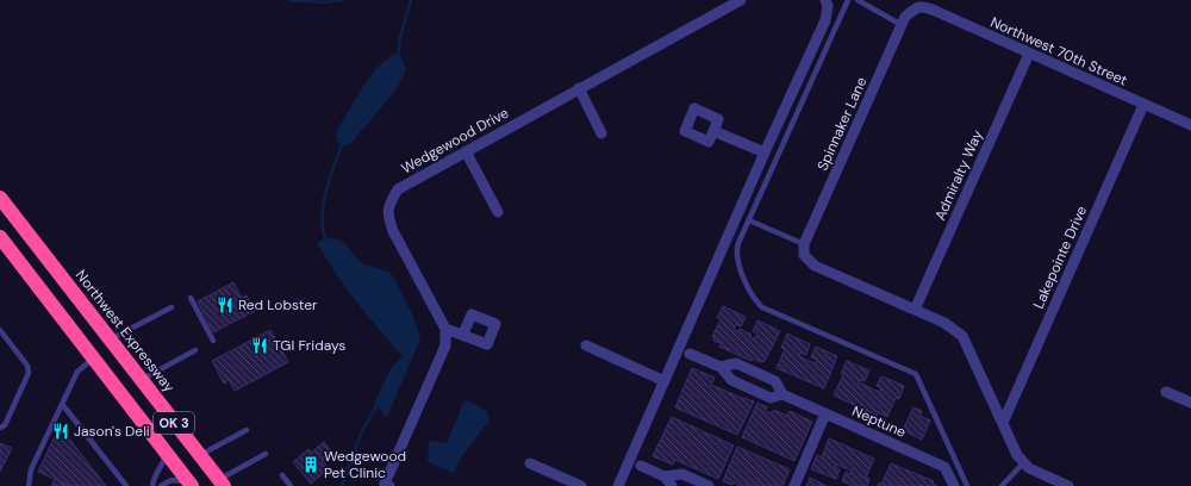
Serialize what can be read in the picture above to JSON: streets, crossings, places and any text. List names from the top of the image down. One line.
{"streets":{"highway":["Northwest Expressway","OK 3"],"street":["Northwest 70th Street","Spinnaker Lane","Wedgewood Drive","Admiralty Way","Lakepointe Drive","Neptune"]},"crossings":[["Northwest 70th Street","Spinnaker Lane"],["Northwest 70th Street","Admiralty Way"],["Northwest 70th Street","Lakepointe Drive"]],"places":{"restaurant":["Red Lobster","TGI Fridays","Jason's Deli"],"building":["Wedgewood Pet Clinic"]}}
